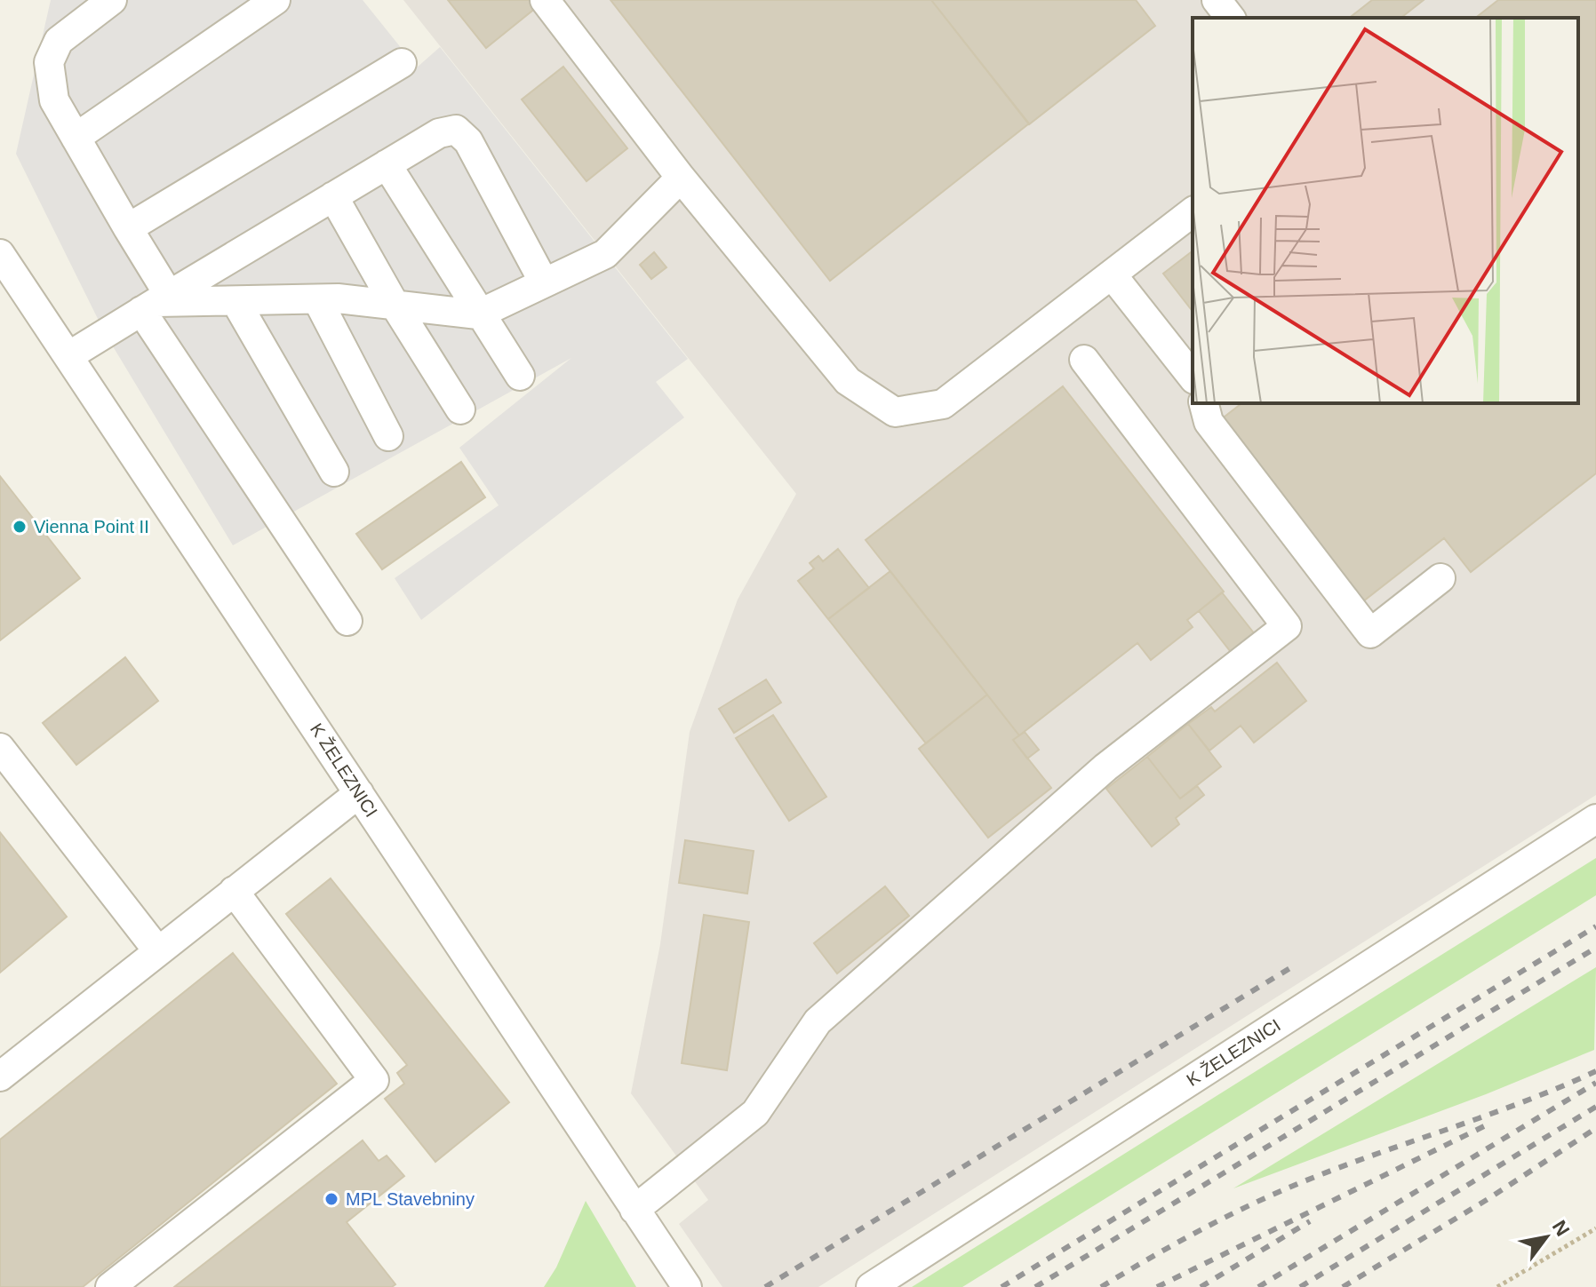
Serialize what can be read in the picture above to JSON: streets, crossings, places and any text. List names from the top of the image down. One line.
{"streets":{"street":["K ŽELEZNICI"]},"places":["Vienna Point II","MPL Stavebniny"],"north":"top right"}
